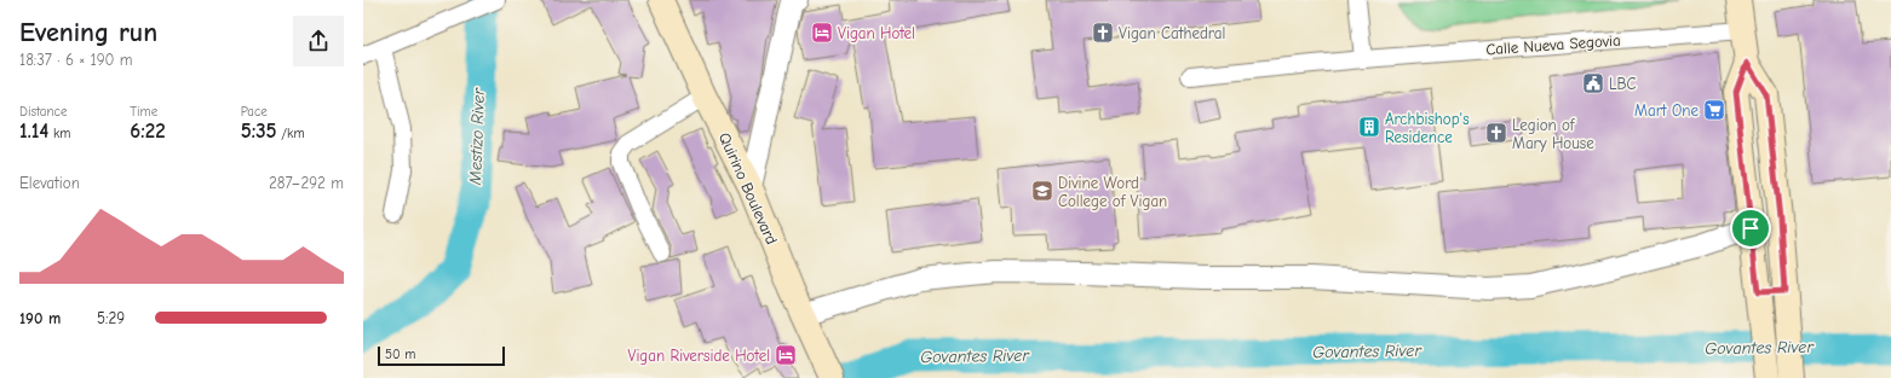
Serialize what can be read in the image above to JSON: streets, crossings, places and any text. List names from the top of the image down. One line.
{"streets":{"main road":["Quirino Boulevard"],"street":["Calle Nueva Segovia"]},"water":["Mestizo River","Govantes River"],"places":{"hotel":["Vigan Hotel","Vigan Riverside Hotel"],"church":["Vigan Cathedral","Legion of Mary House"],"public building":["LBC"],"supermarket":["Mart One"],"building":["Archbishop's Residence"],"school or university":["Divine Word College of Vigan"]},"scale_bar":"50 m","page":{"heading":["Evening run","18:37 · 6 × 190 m"],"stats":[["Distance","1.14 km"],["Time","6:22"],["Pace","5:35 /km"]],"chart":["Elevation","287–292 m"],"list":[{"name":"190 m","note":"5:29"}],"scale":"50 m"}}
